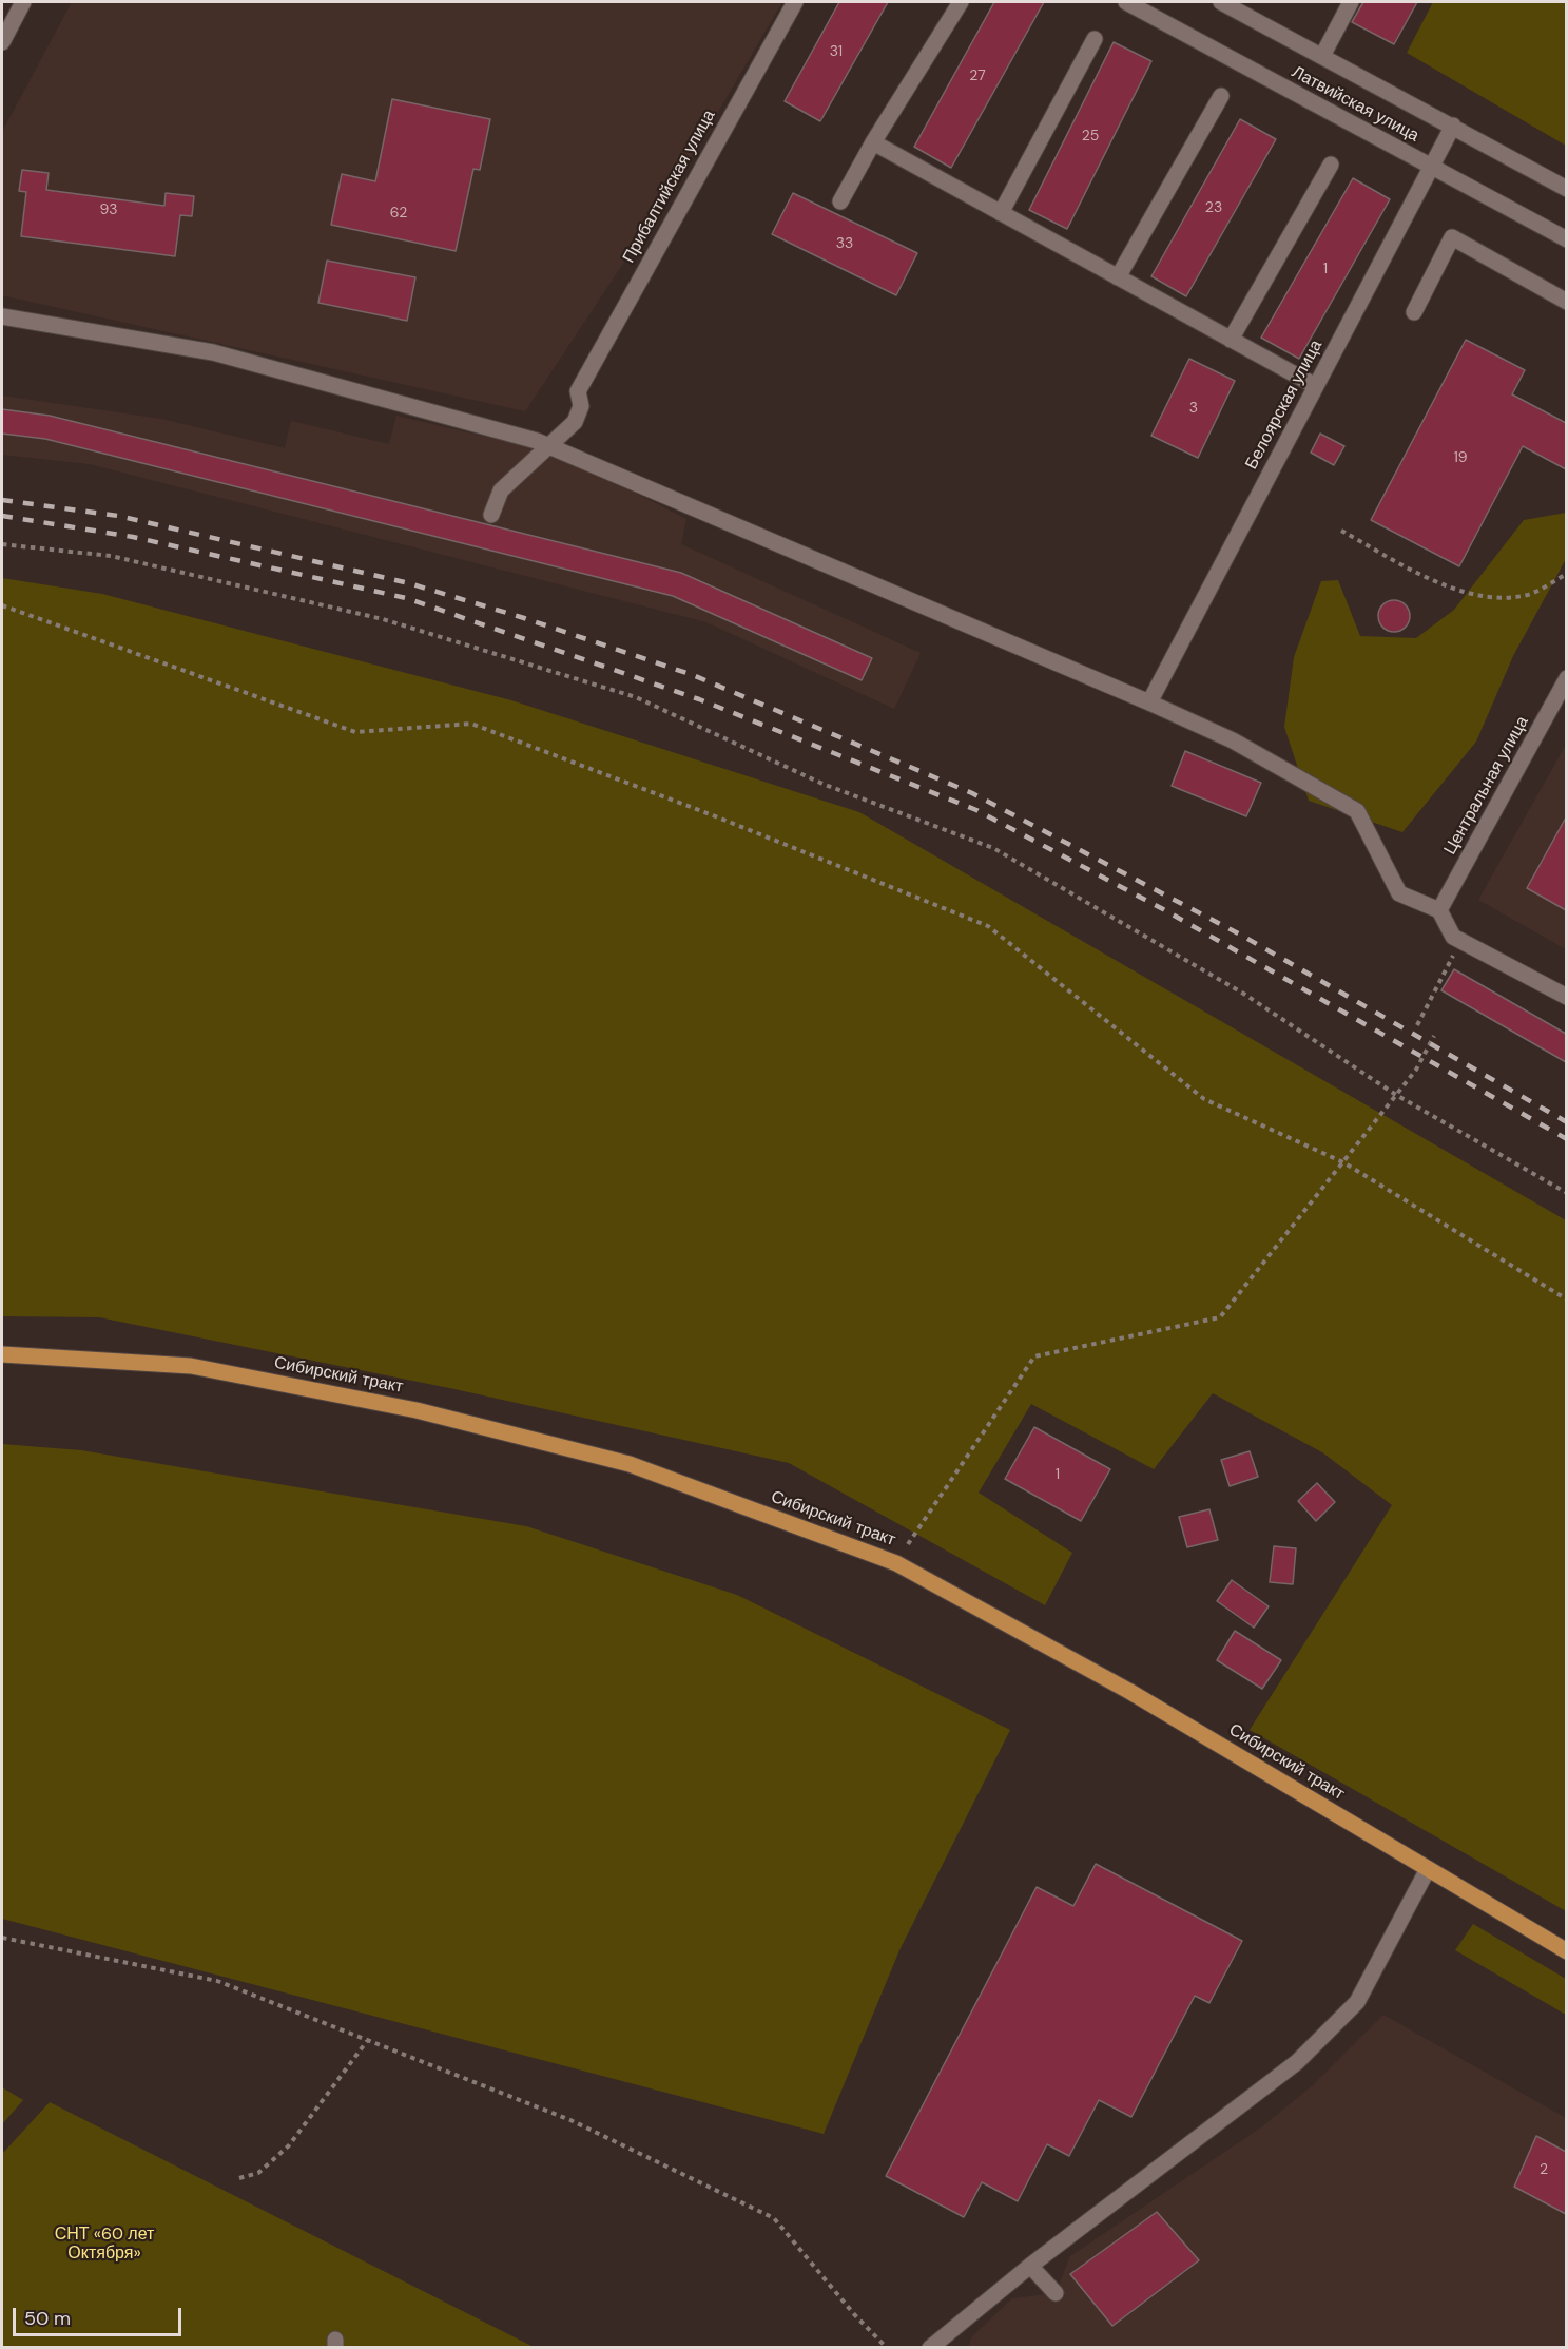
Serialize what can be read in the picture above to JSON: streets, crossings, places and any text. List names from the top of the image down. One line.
{"streets":{"main road":["Сибирский тракт"],"street":["Латвийская улица","Прибалтийская улица","Белоярская улица","Центральная улица"]},"crossings":[["Латвийская улица","Белоярская улица"]],"parks":["СНТ «60 лет Октября»"],"house_numbers":["31","27","25","23","93","62","33","1","3","19","1","2"],"scale_bar":"50 m"}
